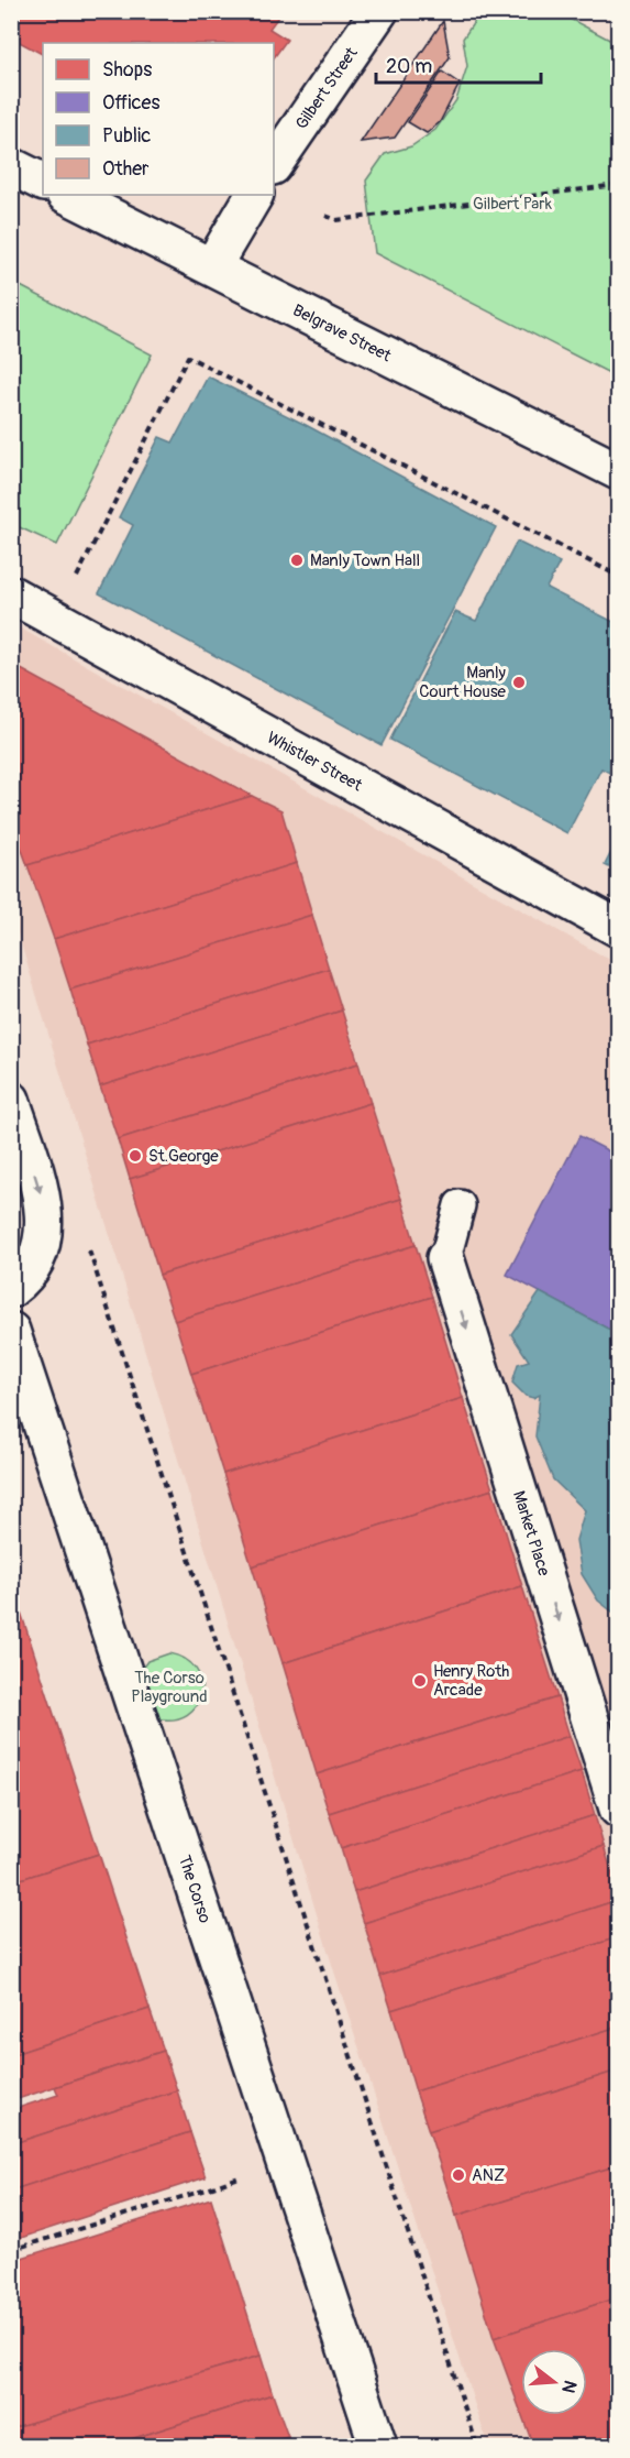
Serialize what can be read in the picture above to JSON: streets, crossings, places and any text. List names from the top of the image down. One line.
{"streets":{"street":["Gilbert Street","Belgrave Street","Whistler Street","Market Place","The Corso"]},"one_way":["Market Place"],"parks":["Gilbert Park","The Corso Playground"],"places":["Manly Town Hall","Manly Court House","St.George","Henry Roth Arcade","ANZ"],"legend":["Shops","Offices","Public","Other"],"scale_bar":"20 m","north":"right"}
